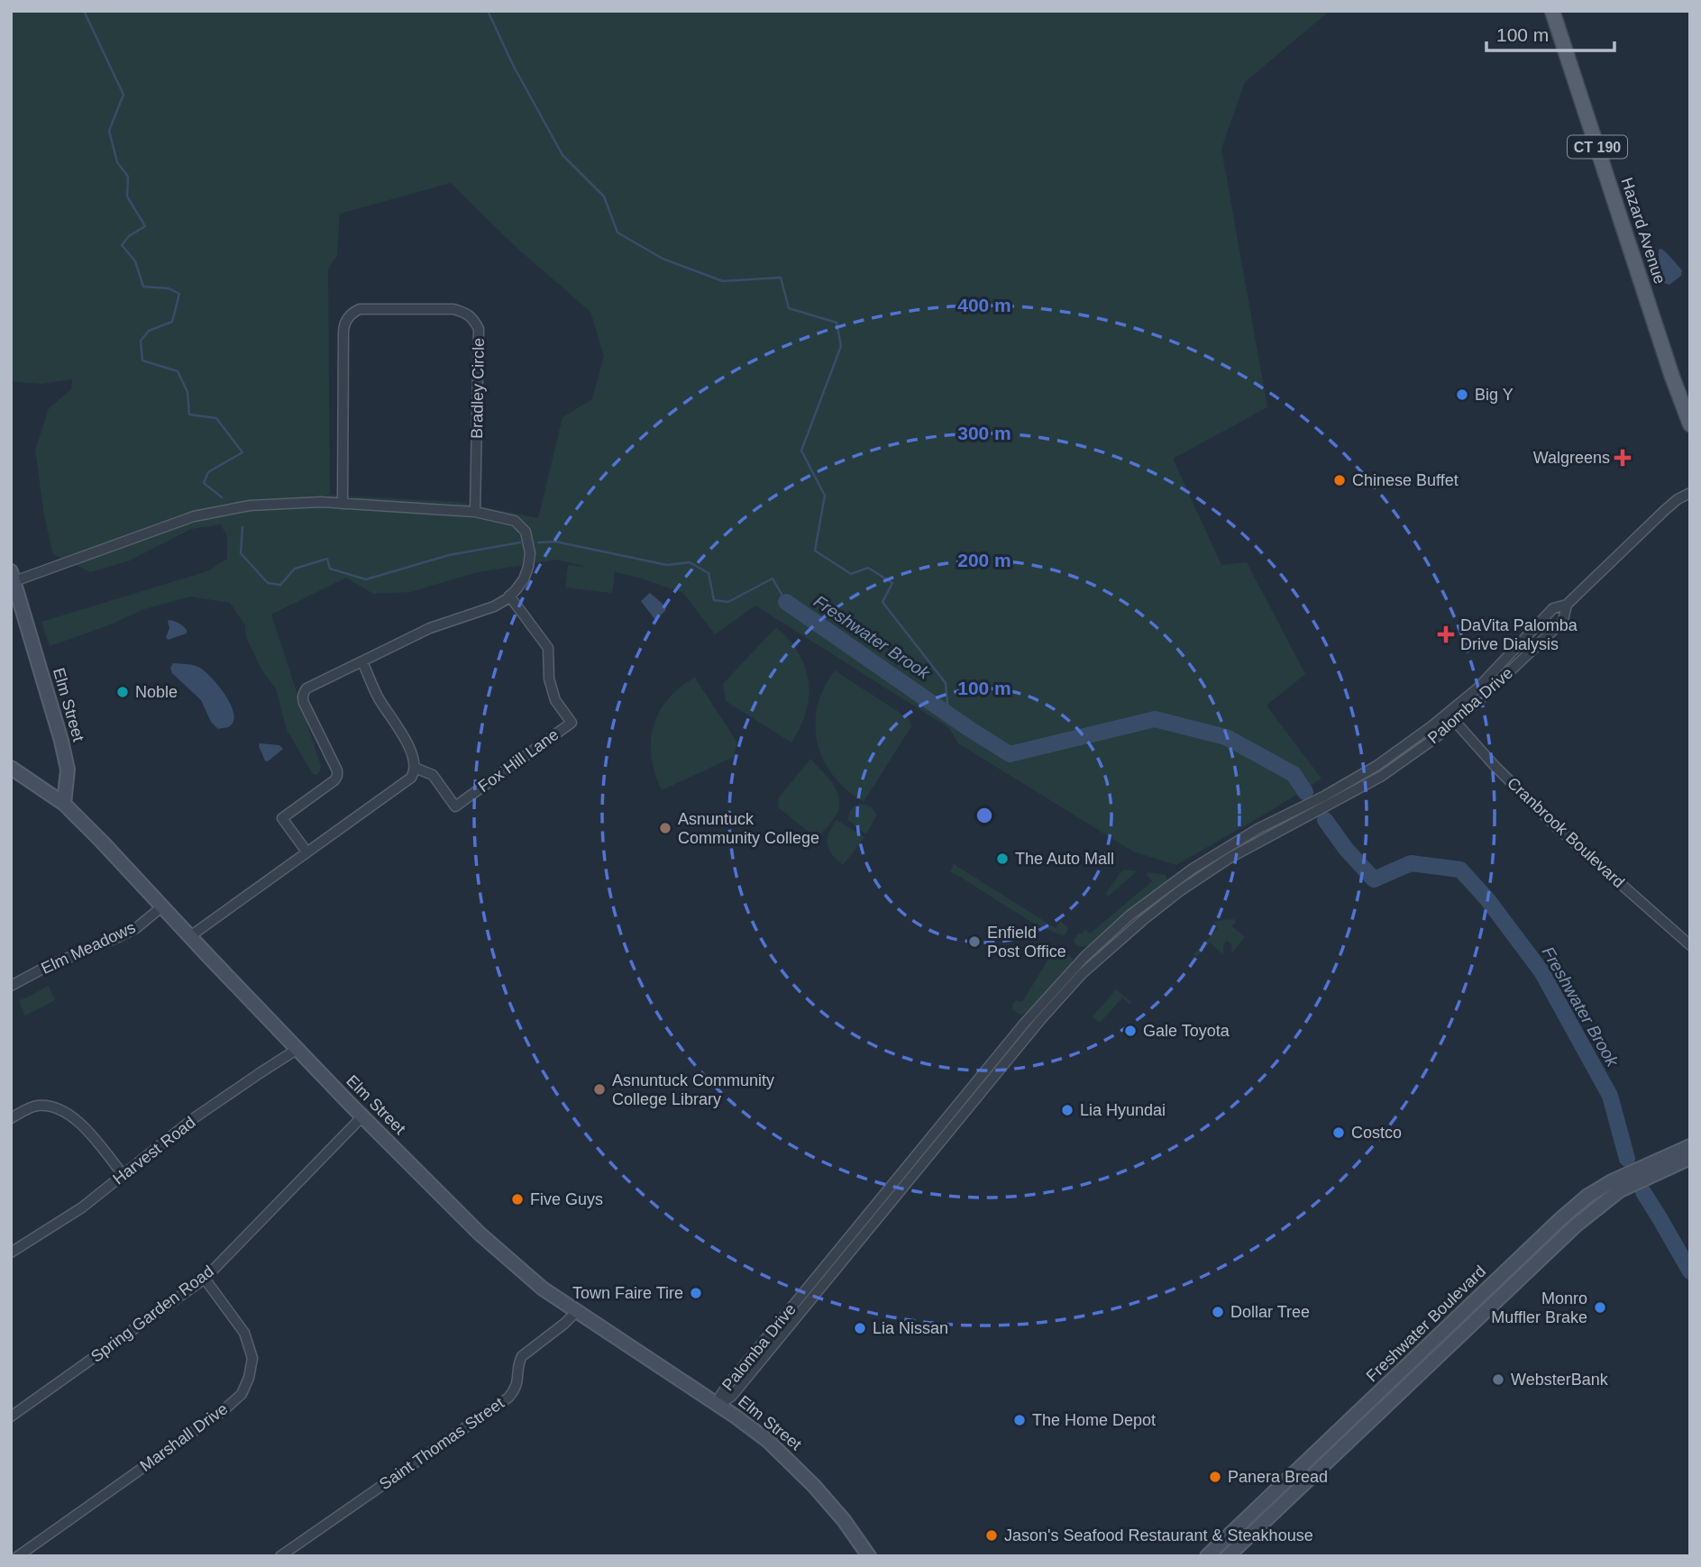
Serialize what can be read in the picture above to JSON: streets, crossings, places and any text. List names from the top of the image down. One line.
{"streets":{"main road":["CT 190","Hazard Avenue"],"street":["Bradley Circle","Elm Street","Palomba Drive","Fox Hill Lane","Cranbrook Boulevard","Elm Meadows","Harvest Road","Spring Garden Road","Freshwater Boulevard","Marshall Drive","Saint Thomas Street"]},"crossings":[["Elm Street","Palomba Drive"],["Elm Street","Elm Meadows"],["Elm Street","Harvest Road"],["Elm Street","Spring Garden Road"],["Elm Street","Saint Thomas Street"],["Palomba Drive","Cranbrook Boulevard"],["Spring Garden Road","Marshall Drive"]],"water":["Freshwater Brook"],"places":{"other":["Big Y","Chinese Buffet","Noble","Asnuntuck Community College","The Auto Mall","Enfield Post Office","Gale Toyota","Asnuntuck Community College Library","Lia Hyundai","Costco","Five Guys","Town Faire Tire","Monro Muffler Brake","Dollar Tree","Lia Nissan","WebsterBank","The Home Depot","Panera Bread","Jason's Seafood Restaurant & Steakhouse"],"health":["Walgreens","DaVita Palomba Drive Dialysis"]},"scale_bar":"100 m","rings":["400 m","300 m","200 m","100 m"]}
